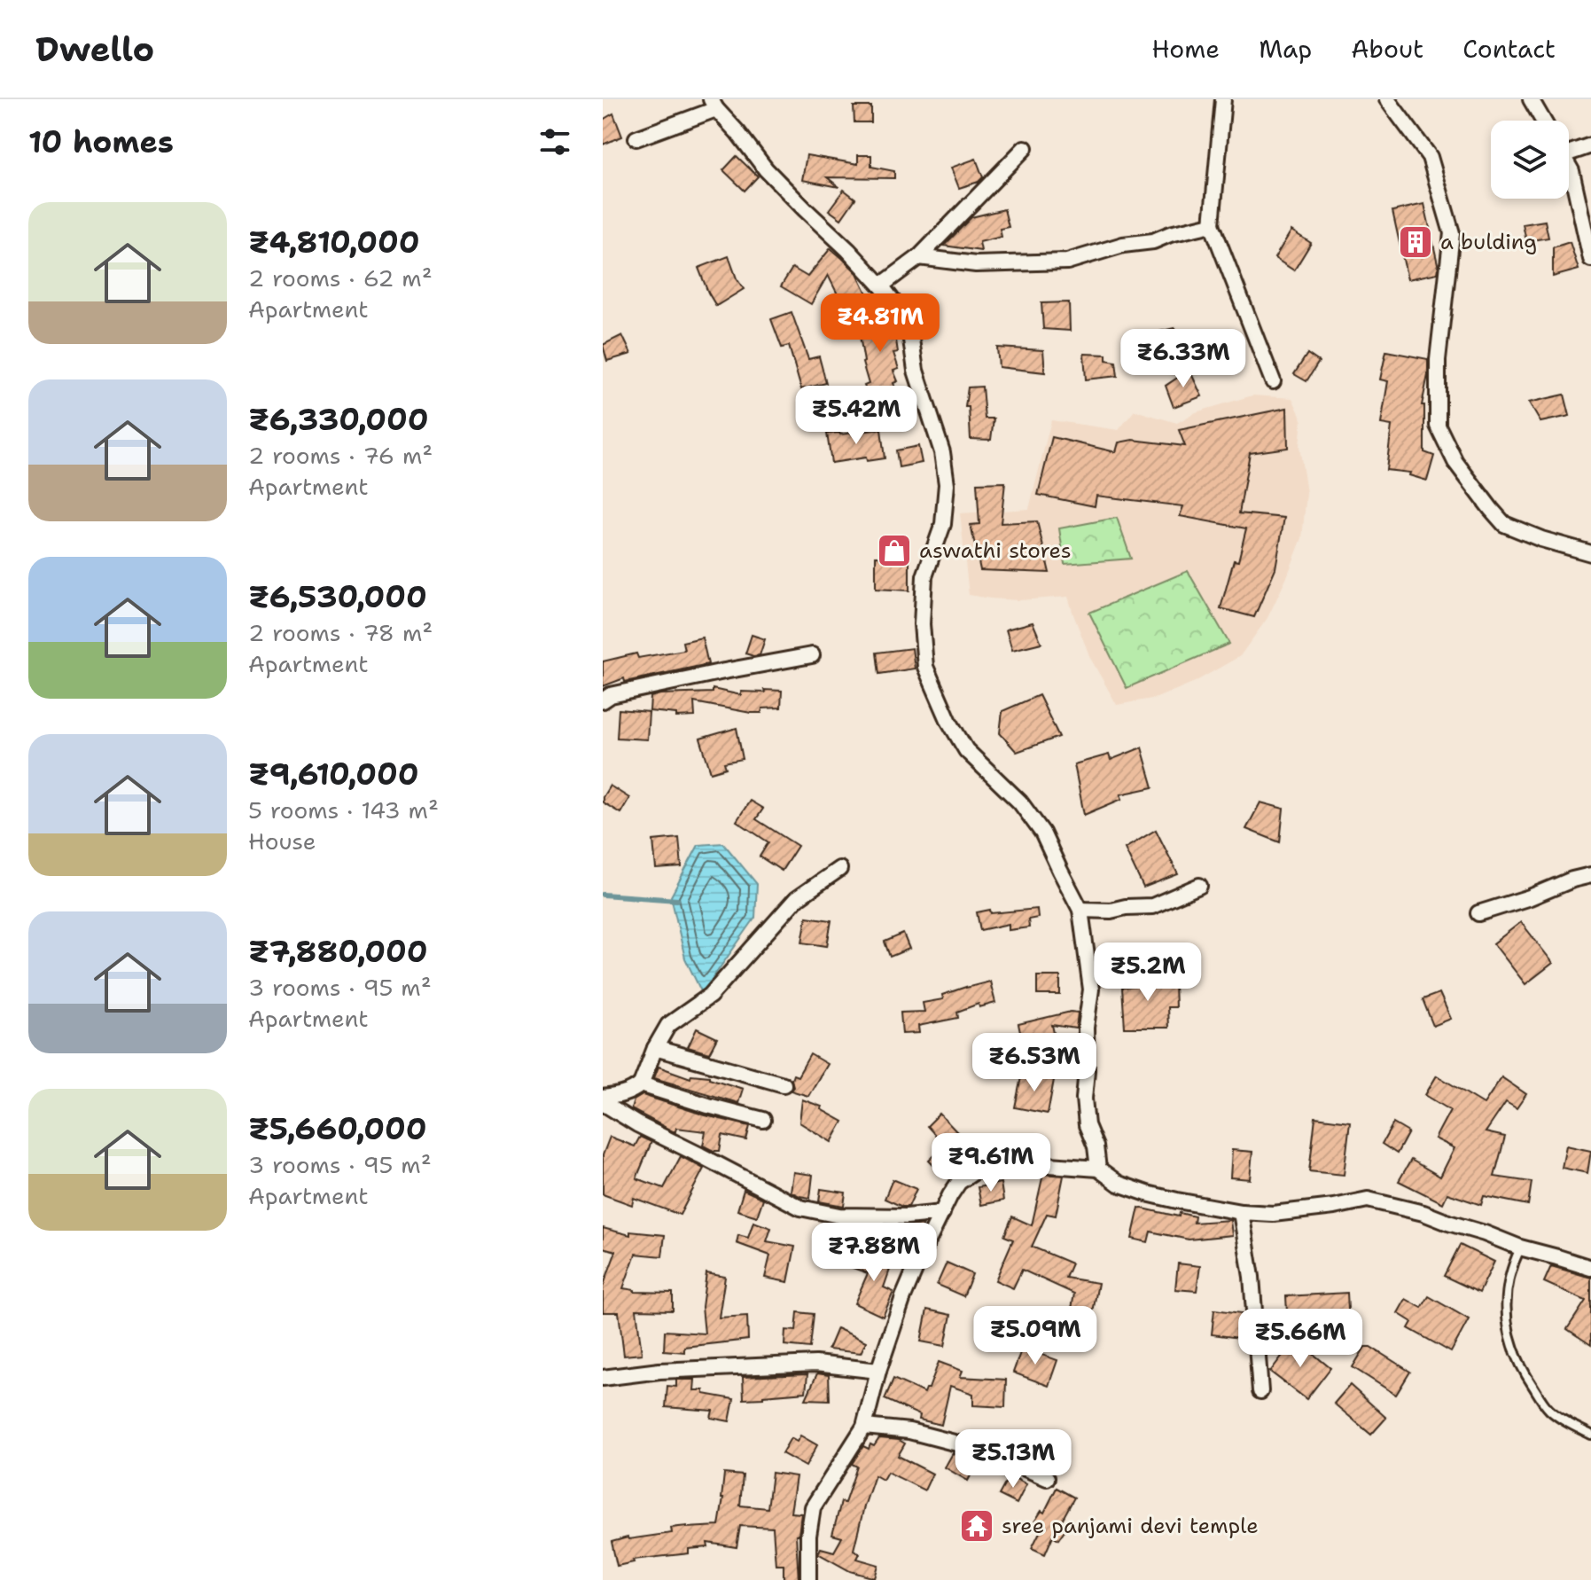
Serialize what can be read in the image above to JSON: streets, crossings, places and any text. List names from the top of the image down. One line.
{"places":{"building":["a bulding"],"shop":["aswathi stores"],"temple":["sree panjami devi temple"]},"page":{"header":"Dwello","nav":["Home","Map","About","Contact"],"heading":"10 homes","list":[{"name":"₹4,810,000","note":"2 rooms · 62 m² · Apartment"},{"name":"₹6,330,000","note":"2 rooms · 76 m² · Apartment"},{"name":"₹6,530,000","note":"2 rooms · 78 m² · Apartment"},{"name":"₹9,610,000","note":"5 rooms · 143 m² · House"},{"name":"₹7,880,000","note":"3 rooms · 95 m² · Apartment"},{"name":"₹5,660,000","note":"3 rooms · 95 m² · Apartment"}],"price":["₹4.81M","₹6.33M","₹5.42M","₹5.2M","₹6.53M","₹9.61M","₹7.88M","₹5.09M","₹5.66M","₹5.13M"]}}
